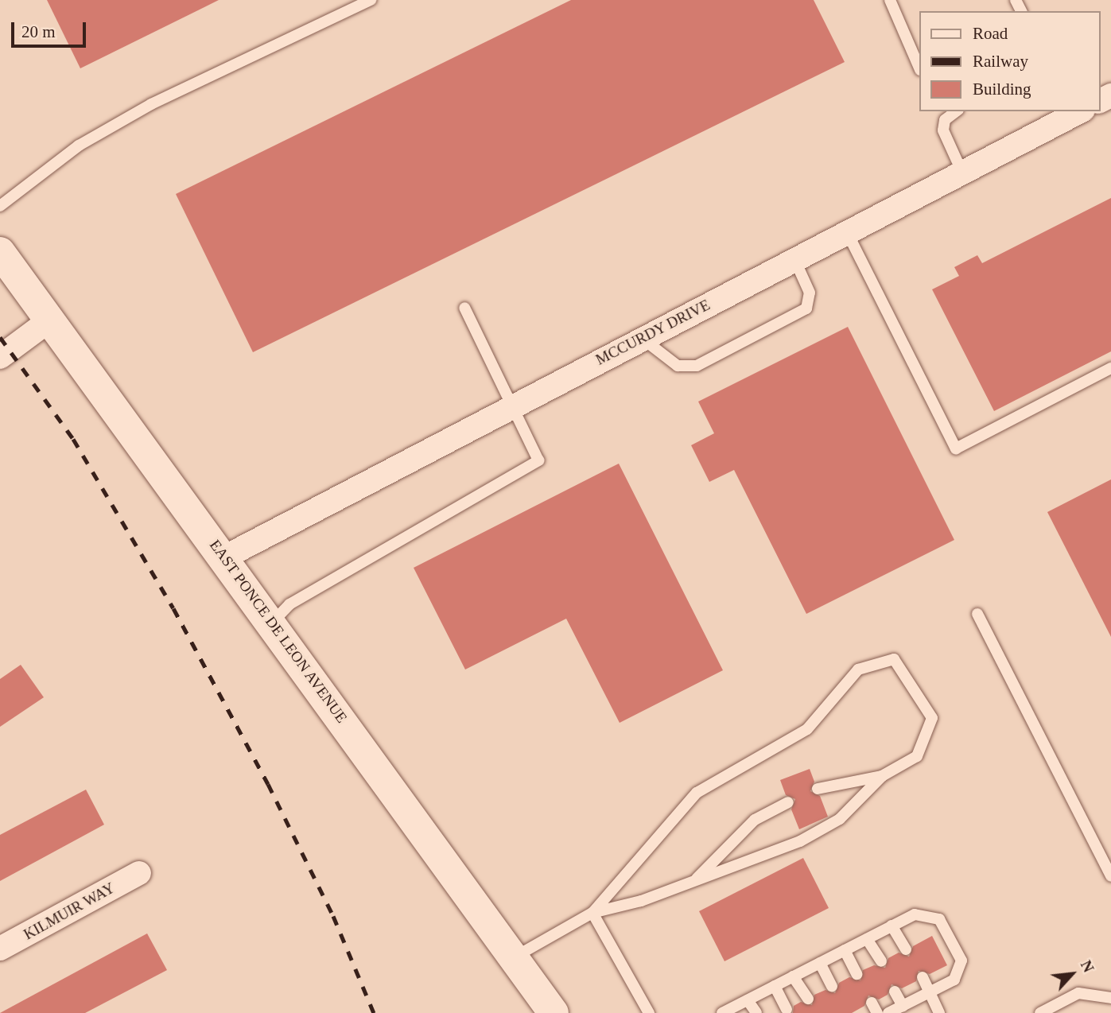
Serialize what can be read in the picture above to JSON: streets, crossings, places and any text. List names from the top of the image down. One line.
{"streets":{"main road":["EAST PONCE DE LEON AVENUE"],"street":["MCCURDY DRIVE","KILMUIR WAY"]},"crossings":[["MCCURDY DRIVE","EAST PONCE DE LEON AVENUE"]],"legend":["Road","Railway","Building"],"scale_bar":"20 m","north":"top right"}
